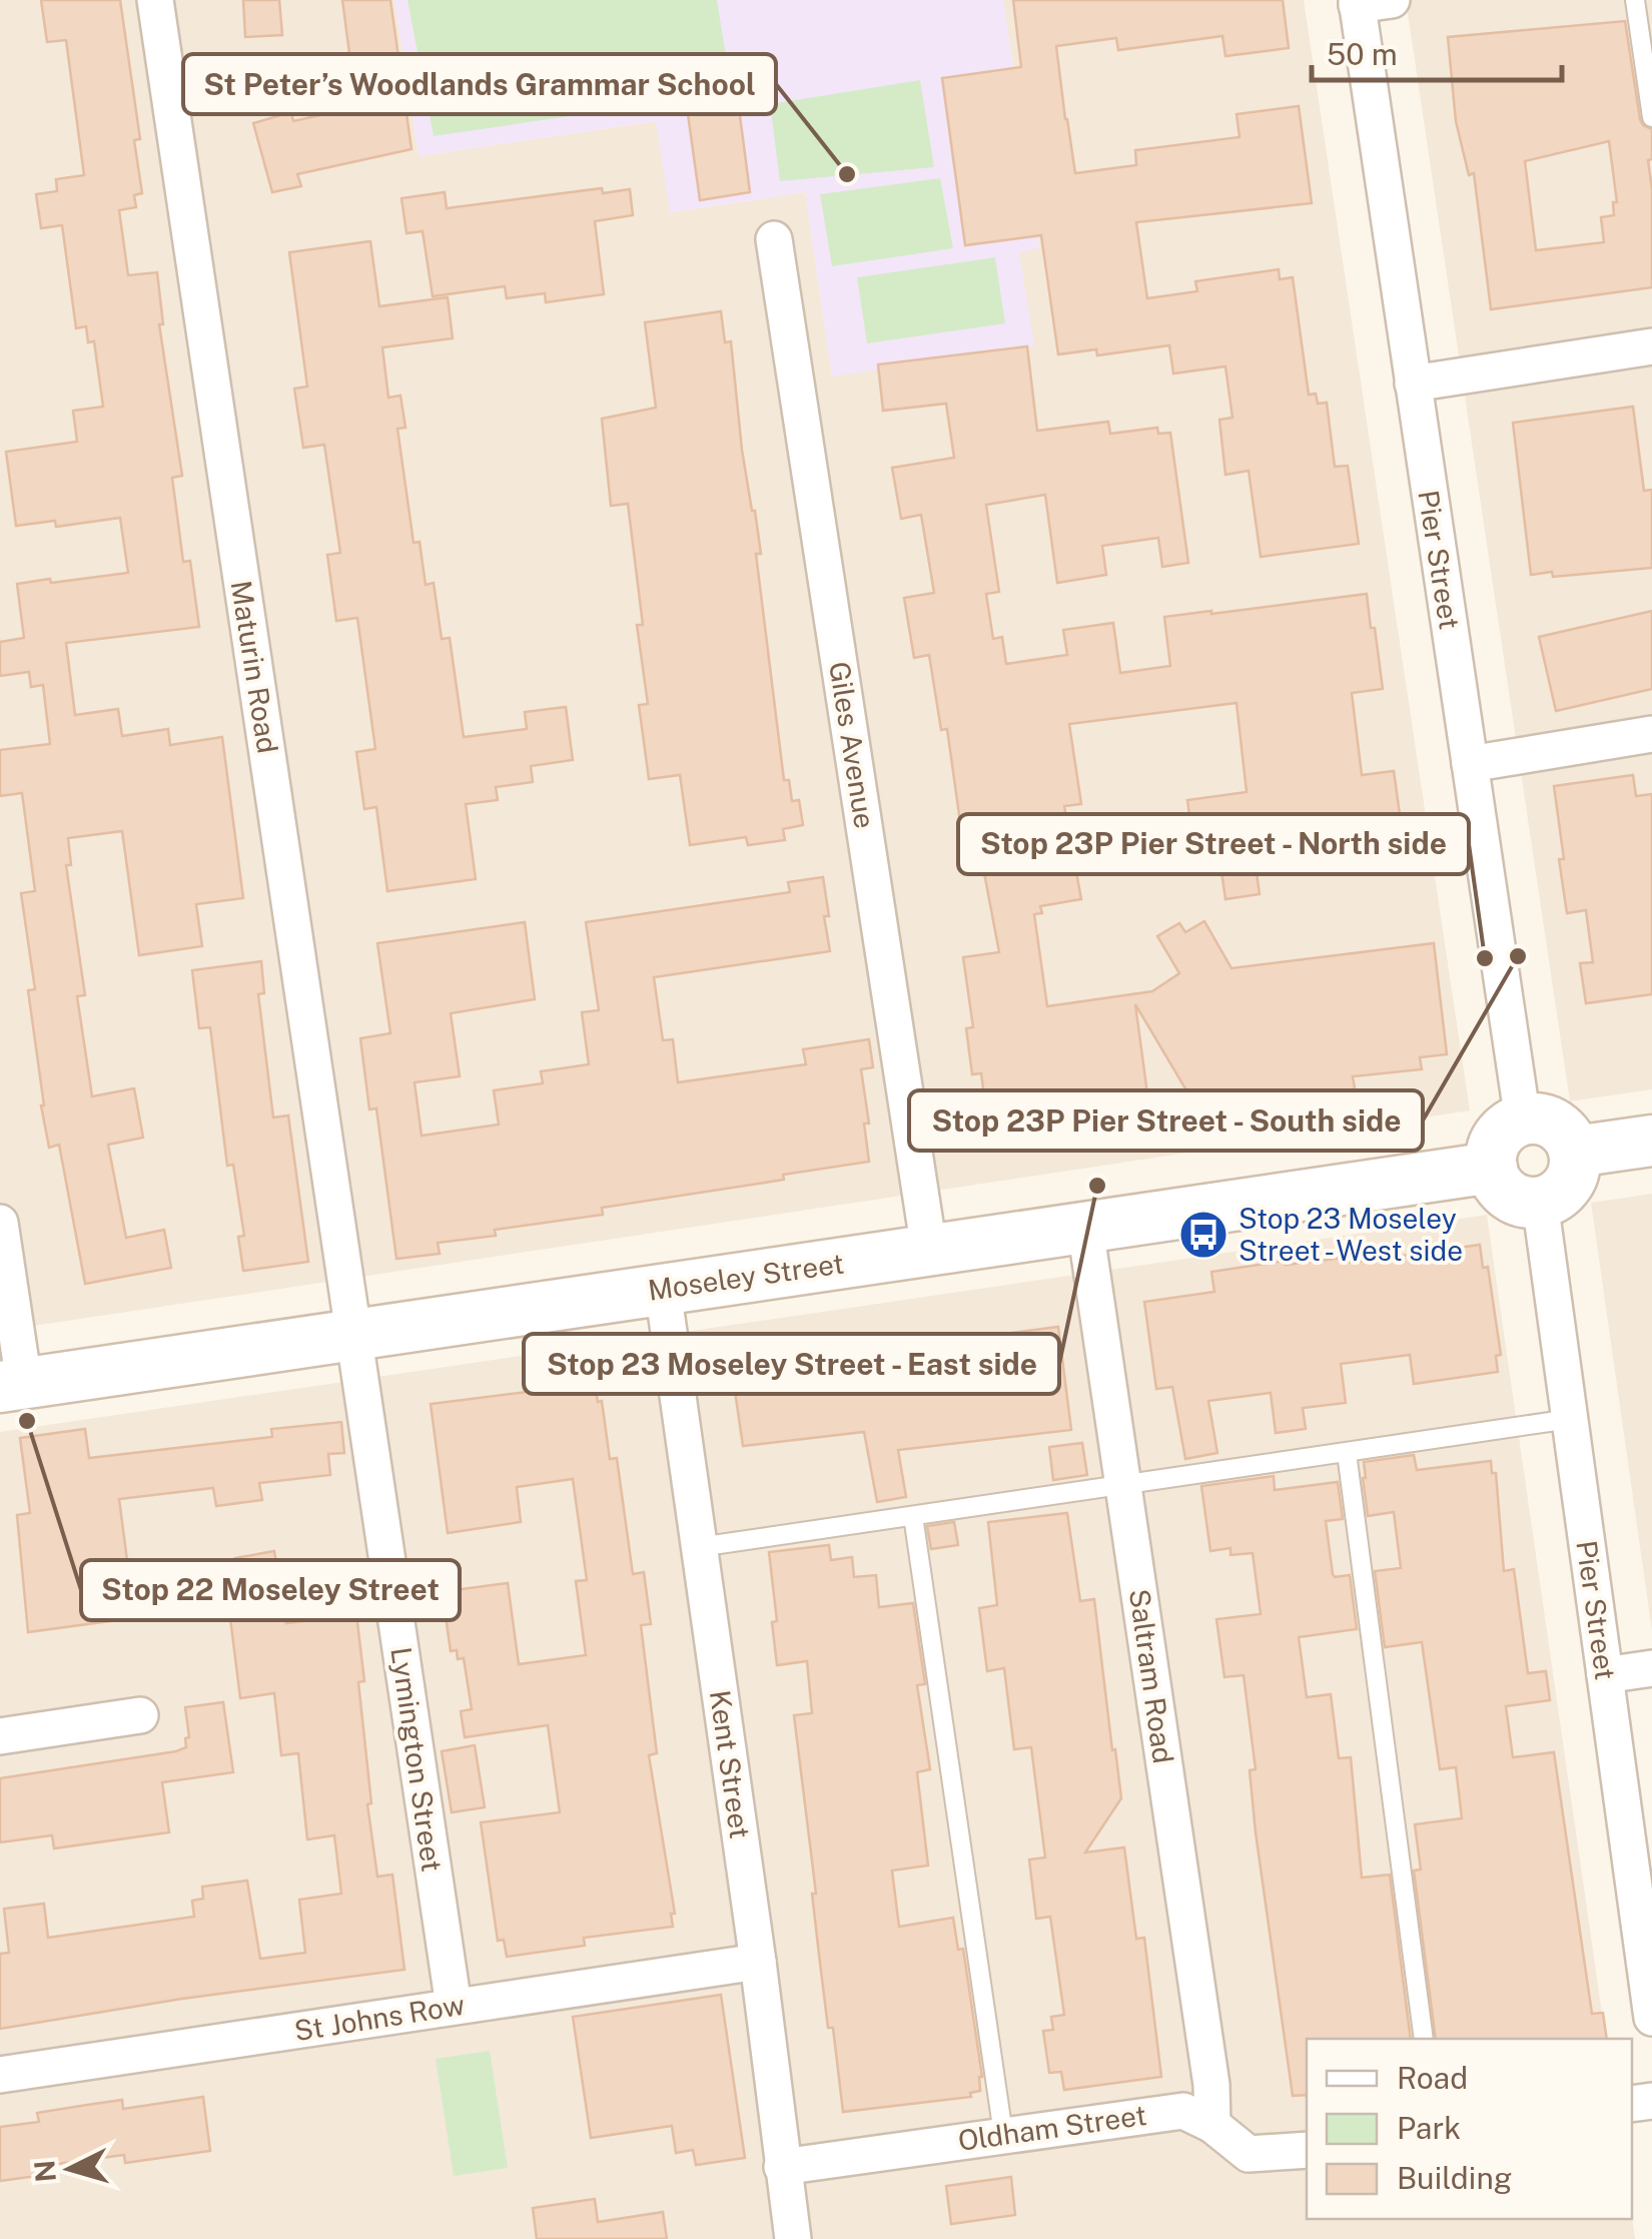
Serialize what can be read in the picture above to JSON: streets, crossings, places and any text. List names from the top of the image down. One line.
{"streets":{"street":["Pier Street","Maturin Road","Giles Avenue","Moseley Street","Saltram Road","Lymington Street","Kent Street","St Johns Row","Oldham Street"]},"crossings":[["Pier Street","Moseley Street"],["Maturin Road","Moseley Street"],["Maturin Road","Lymington Street"],["Giles Avenue","Moseley Street"],["Moseley Street","Saltram Road"],["Moseley Street","Lymington Street"],["Moseley Street","Kent Street"],["Saltram Road","Oldham Street"],["Lymington Street","St Johns Row"],["Kent Street","St Johns Row"],["Kent Street","Oldham Street"]],"places":{"other":["St Peter’s Woodlands Grammar School","Stop 23P Pier Street - South side","Stop 23P Pier Street - North side","Stop 23 Moseley Street - East side","Stop 22 Moseley Street"],"bus stop":["Stop 23 Moseley Street - West side"]},"legend":["Road","Park","Building"],"scale_bar":"50 m","north":"left"}
